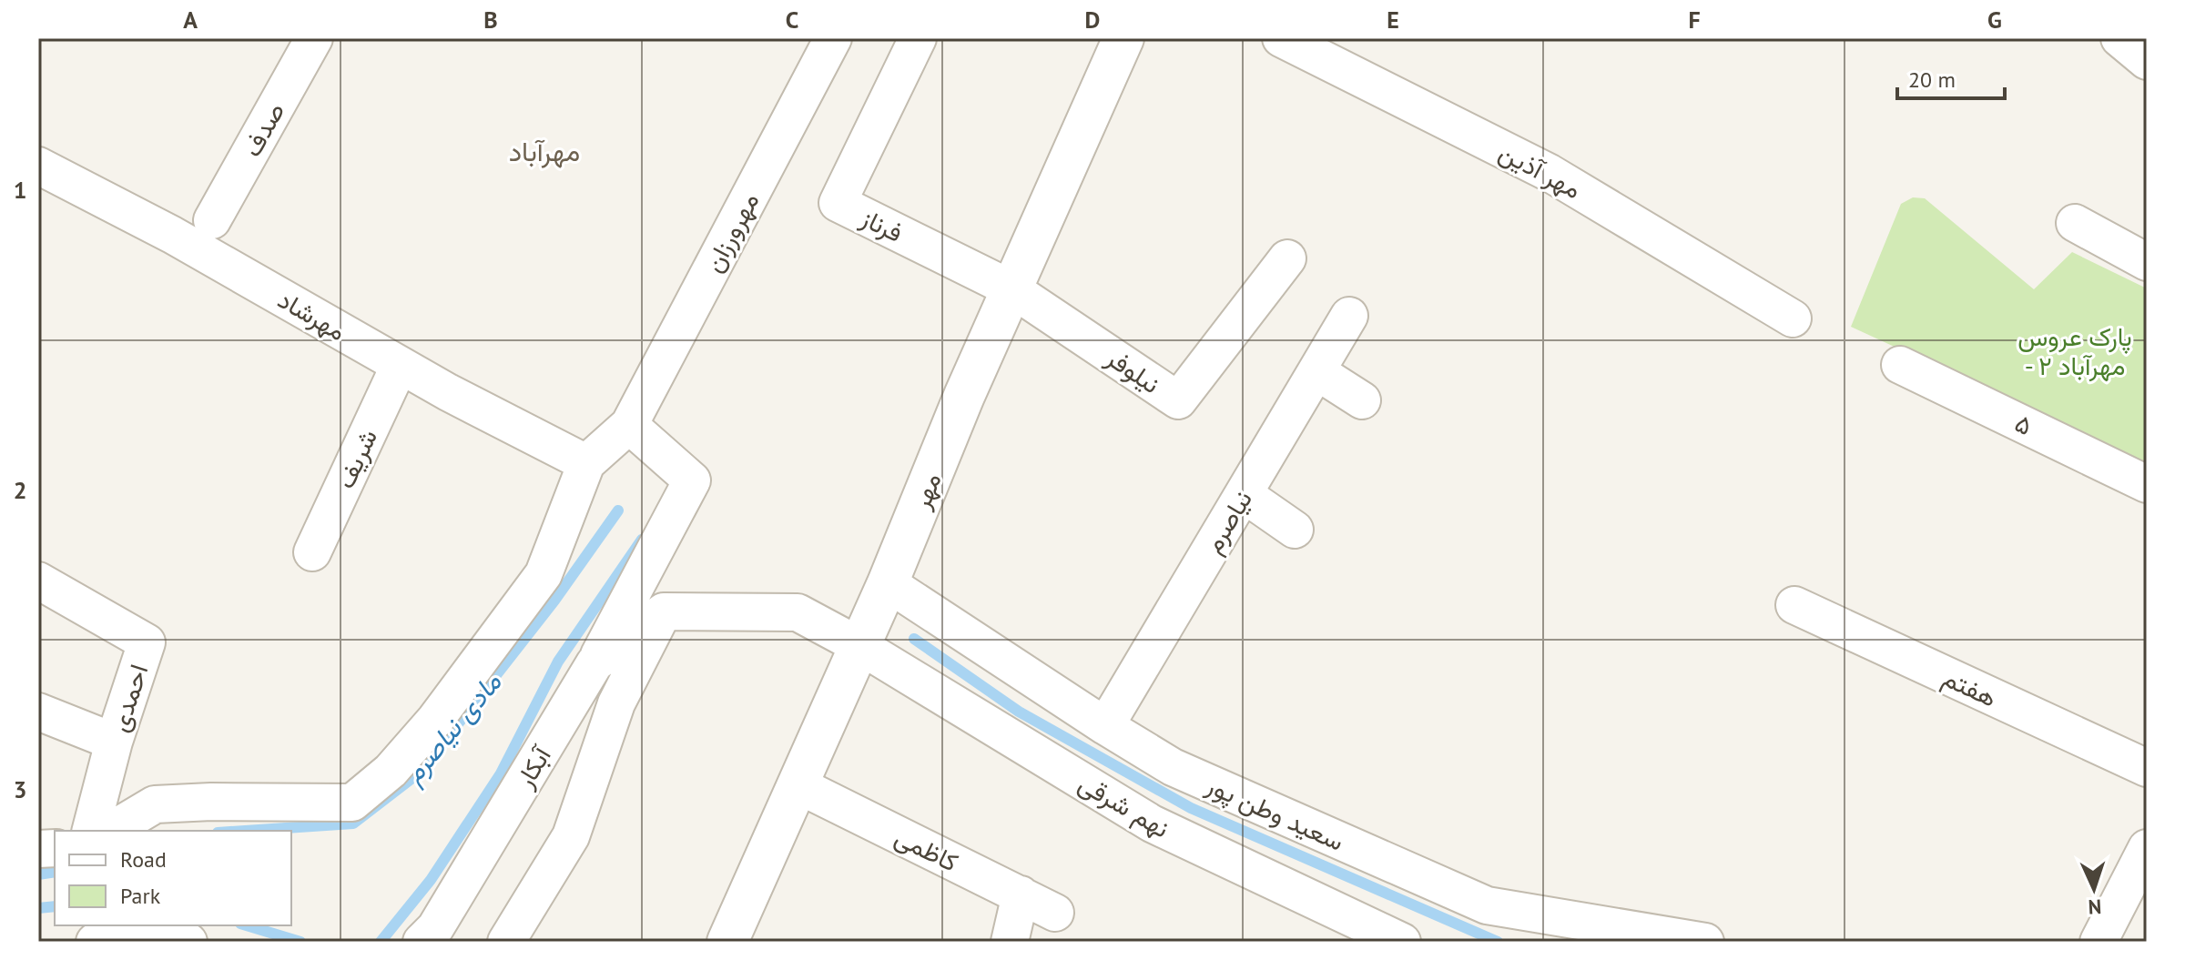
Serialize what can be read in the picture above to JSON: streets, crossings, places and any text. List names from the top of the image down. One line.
{"streets":{"street":["صدف","مهر آذین","فرناز","مهرورزان","مهرشاد","نیلوفر","۵","شریف","مهر","نیاصرم","هفتم","احمدی","آبکار","نهم شرقی","سعید وطن پور","کاظمی"]},"crossings":[["فرناز","نیلوفر"],["فرناز","مهر"],["مهرشاد","شریف"],["نیلوفر","مهر"],["مهر","نهم شرقی"],["مهر","سعید وطن پور"],["مهر","کاظمی"],["نیاصرم","سعید وطن پور"]],"districts":["مهرآباد"],"water":["مادی نیاصرم"],"parks":["پارک عروس - مهرآباد ۲"],"legend":["Road","Park"],"scale_bar":"20 m","north":"bottom","grid":{"columns":["A","B","C","D","E","F","G"],"rows":["1","2","3"]}}
